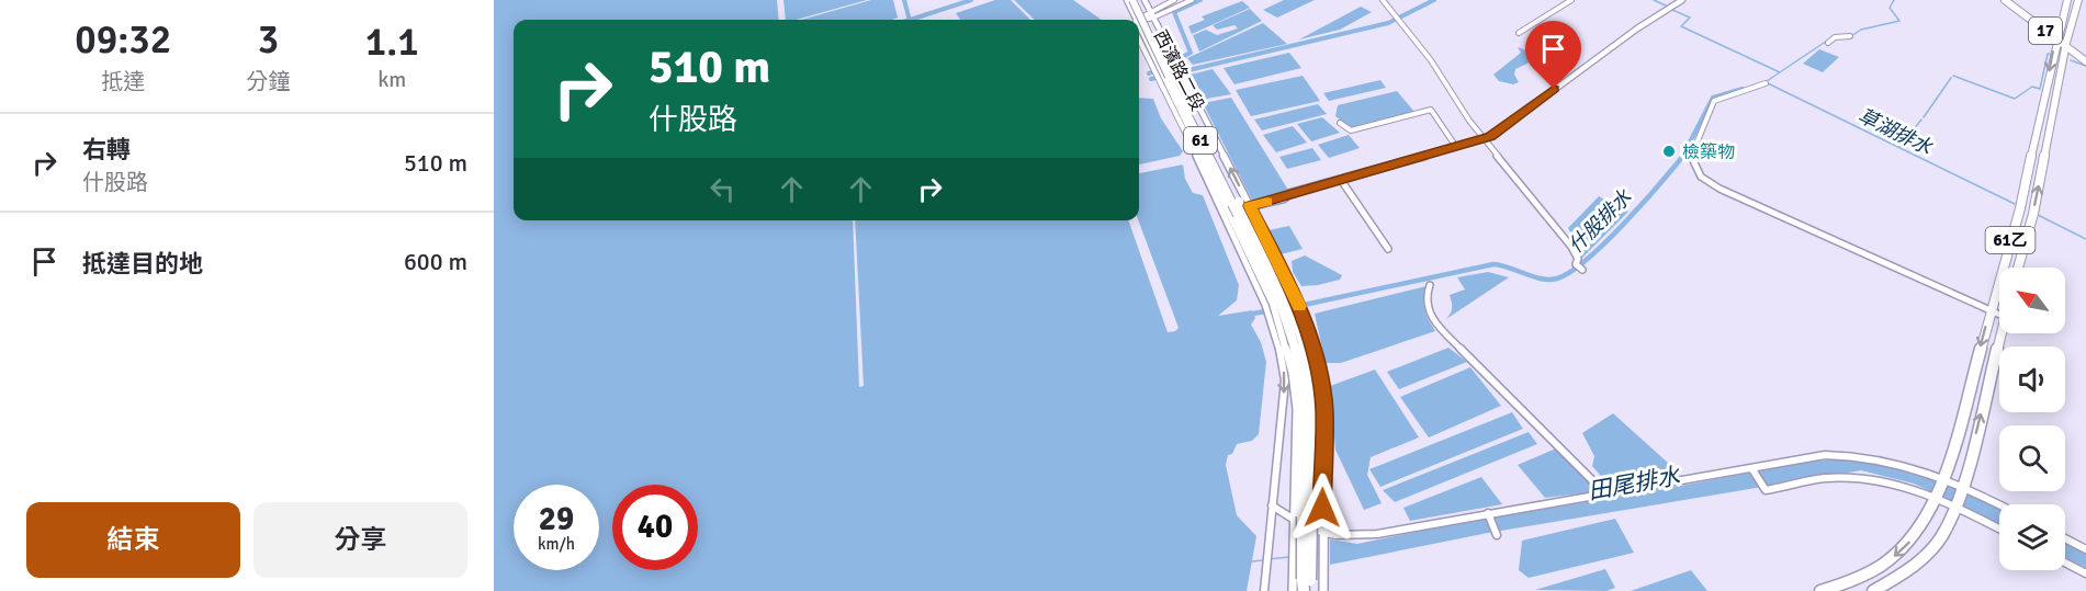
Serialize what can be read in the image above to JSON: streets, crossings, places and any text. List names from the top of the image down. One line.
{"streets":{"main road":["17","61","61乙"],"street":["西濱路二段"]},"crossings":[["17","61乙"],["西濱路二段","61"]],"water":["草湖排水","什股排水","田尾排水"],"places":["檢築物"],"north":"top left","page":{"eta":["09:32","抵達","3","分鐘","1.1","km"],"turn":["510 m","什股路"],"list":[{"name":"右轉","note":"什股路","value":"510 m"},{"name":"抵達目的地","value":"600 m"}],"speed":"29 km/h","limit":"40","buttons":["結束","分享"]}}
